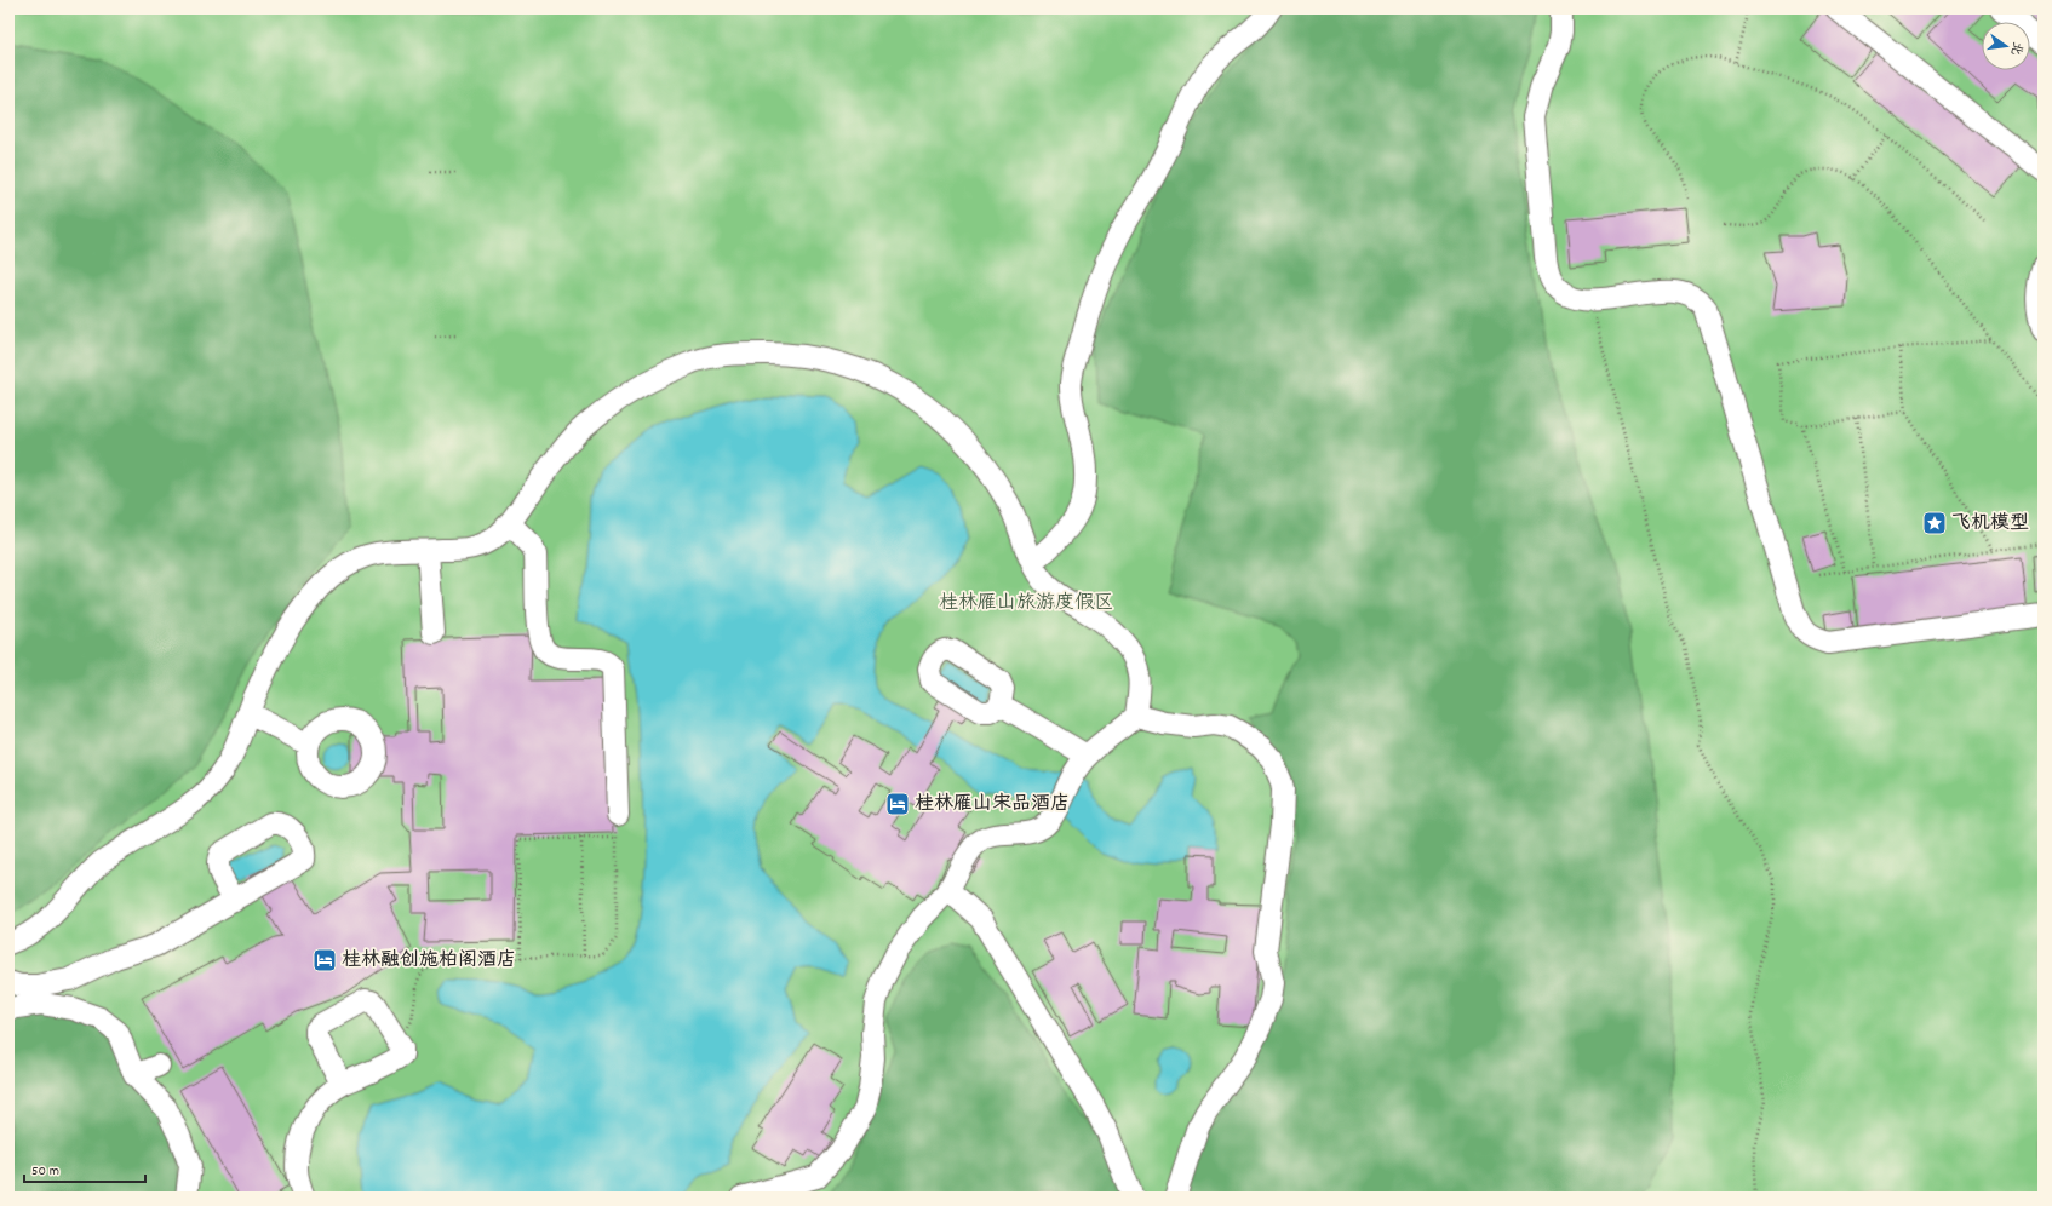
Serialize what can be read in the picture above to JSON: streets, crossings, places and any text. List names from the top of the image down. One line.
{"parks":["桂林雁山旅游度假区"],"places":{"place":["飞机模型"],"hotel":["桂林雁山宋品酒店","桂林融创施柏阁酒店"]},"scale_bar":"50 m","north":"right"}
